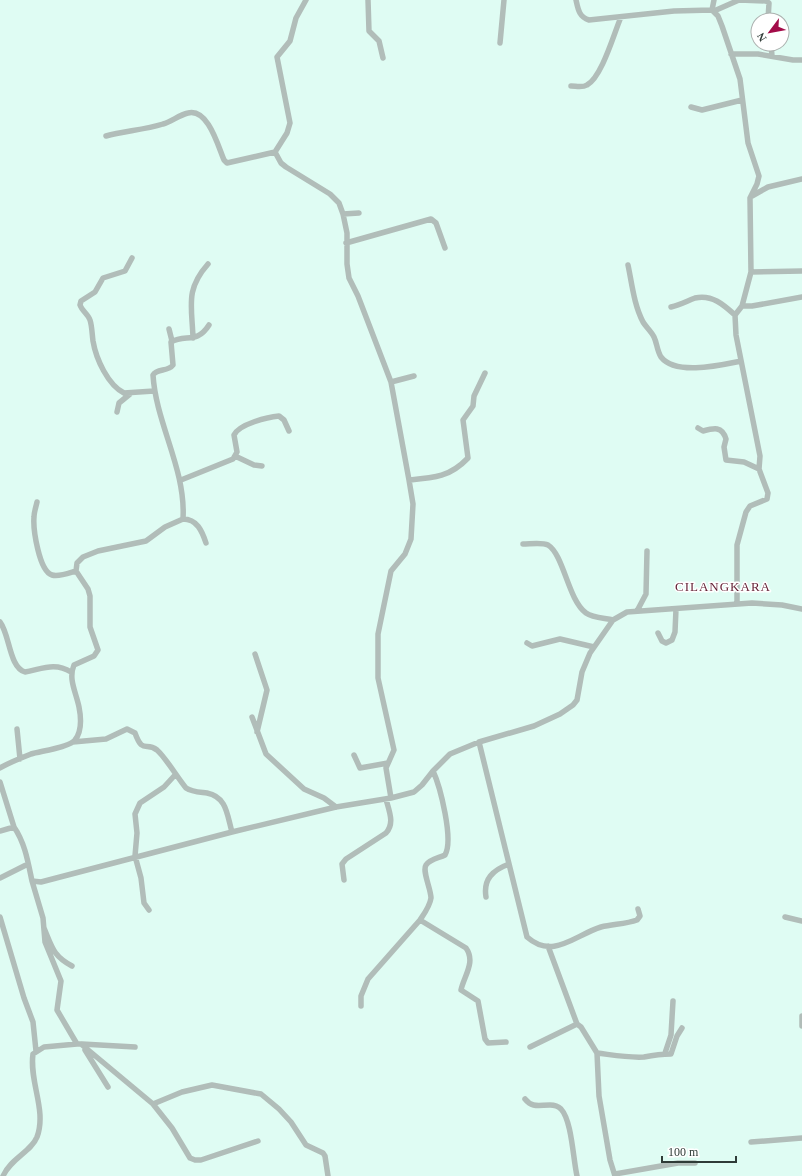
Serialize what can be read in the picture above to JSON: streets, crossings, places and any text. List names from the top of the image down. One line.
{"districts":["CILANGKARA"],"scale_bar":"100 m","north":"bottom left"}
